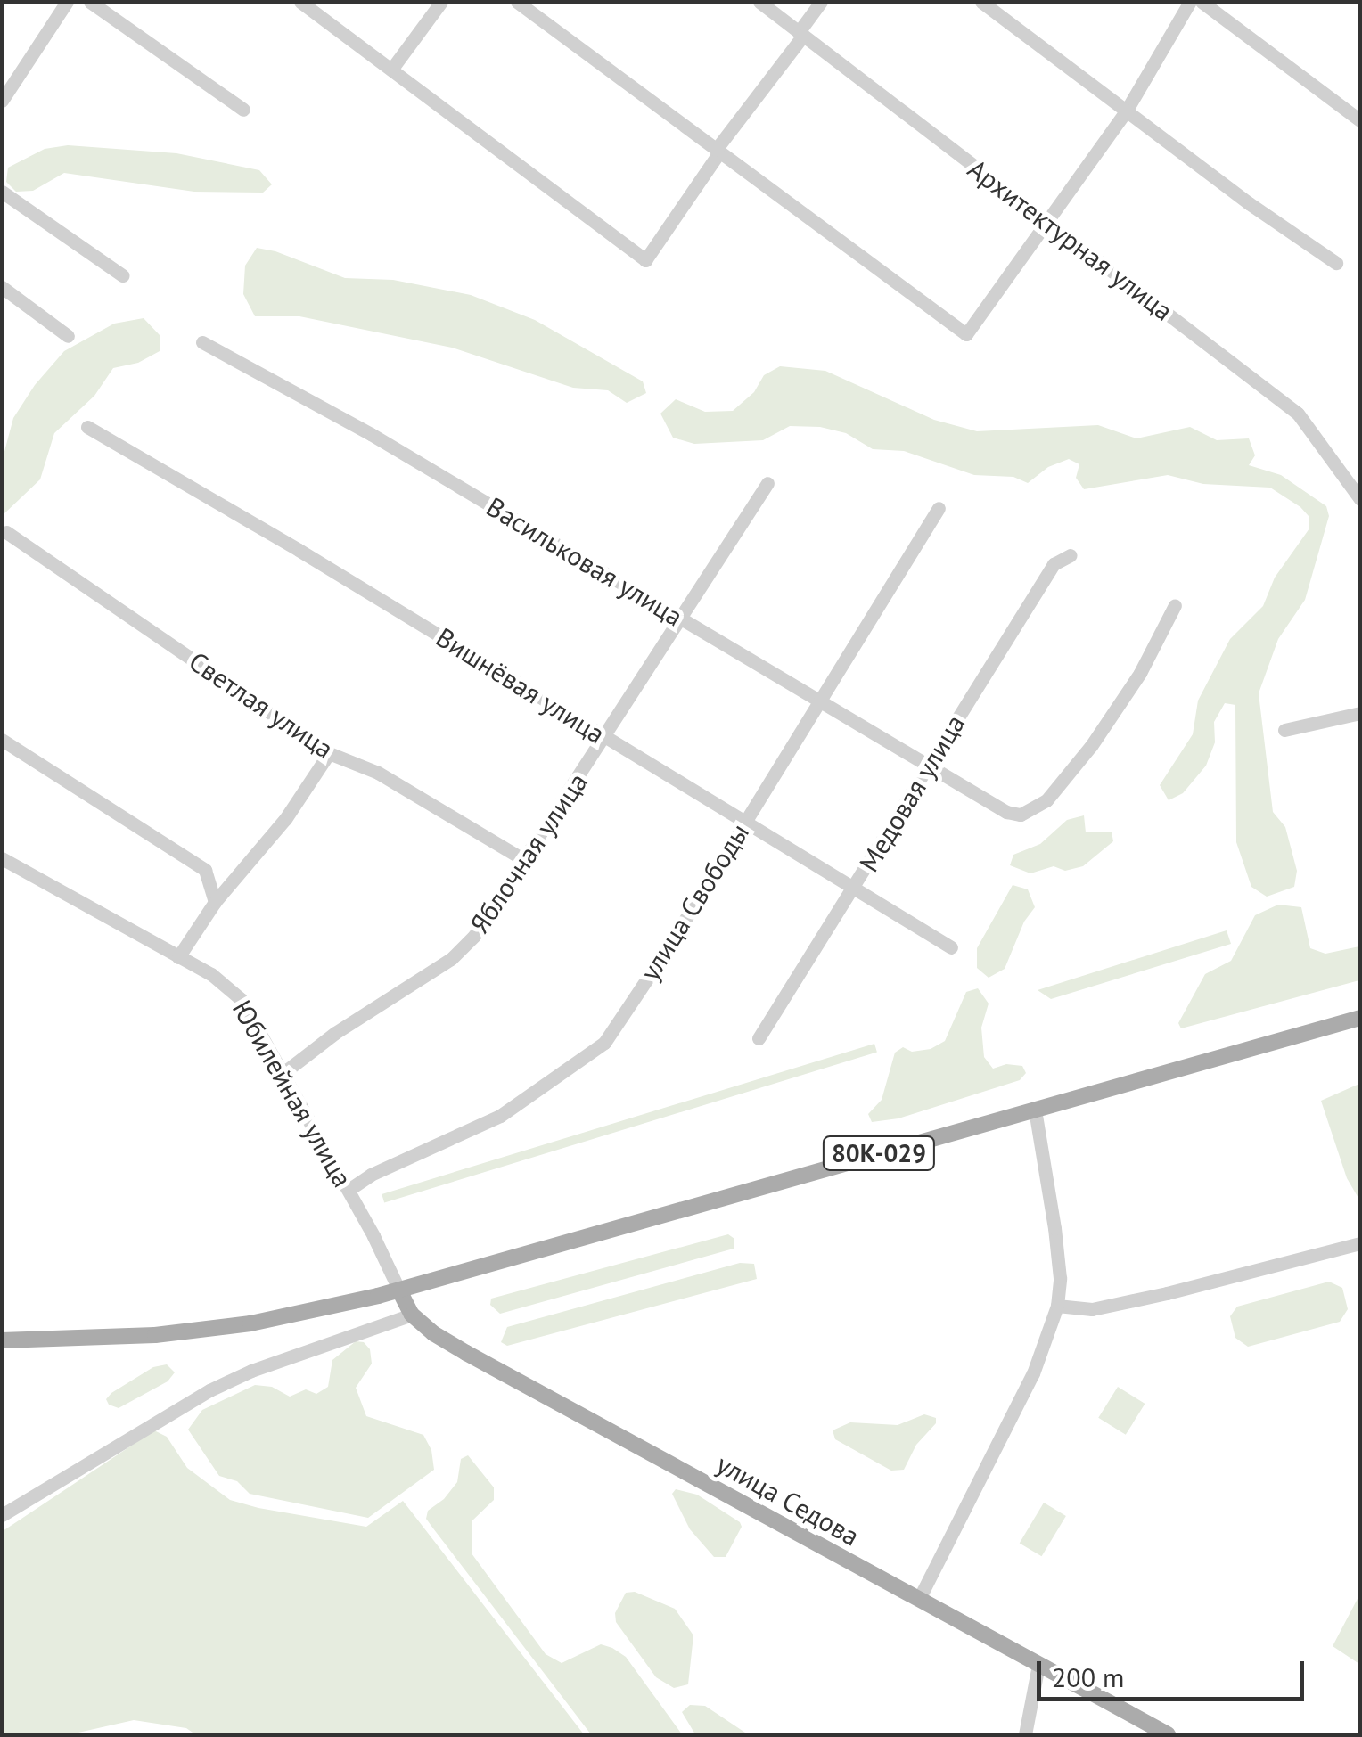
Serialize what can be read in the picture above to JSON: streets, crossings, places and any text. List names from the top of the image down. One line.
{"streets":{"main road":["80К-029","улица Седова"],"street":["Архитектурная улица","Васильковая улица","Вишнёвая улица","Светлая улица","Медовая улица","Яблочная улица","улица Свободы","Юбилейная улица"]},"crossings":[["Васильковая улица","Медовая улица"],["Васильковая улица","Яблочная улица"],["Васильковая улица","улица Свободы"],["Вишнёвая улица","Медовая улица"],["Вишнёвая улица","Яблочная улица"],["Вишнёвая улица","улица Свободы"],["Светлая улица","Яблочная улица"],["Яблочная улица","Юбилейная улица"],["улица Свободы","Юбилейная улица"],["Юбилейная улица","80К-029"],["Юбилейная улица","улица Седова"],["80К-029","улица Седова"]],"scale_bar":"200 m"}
